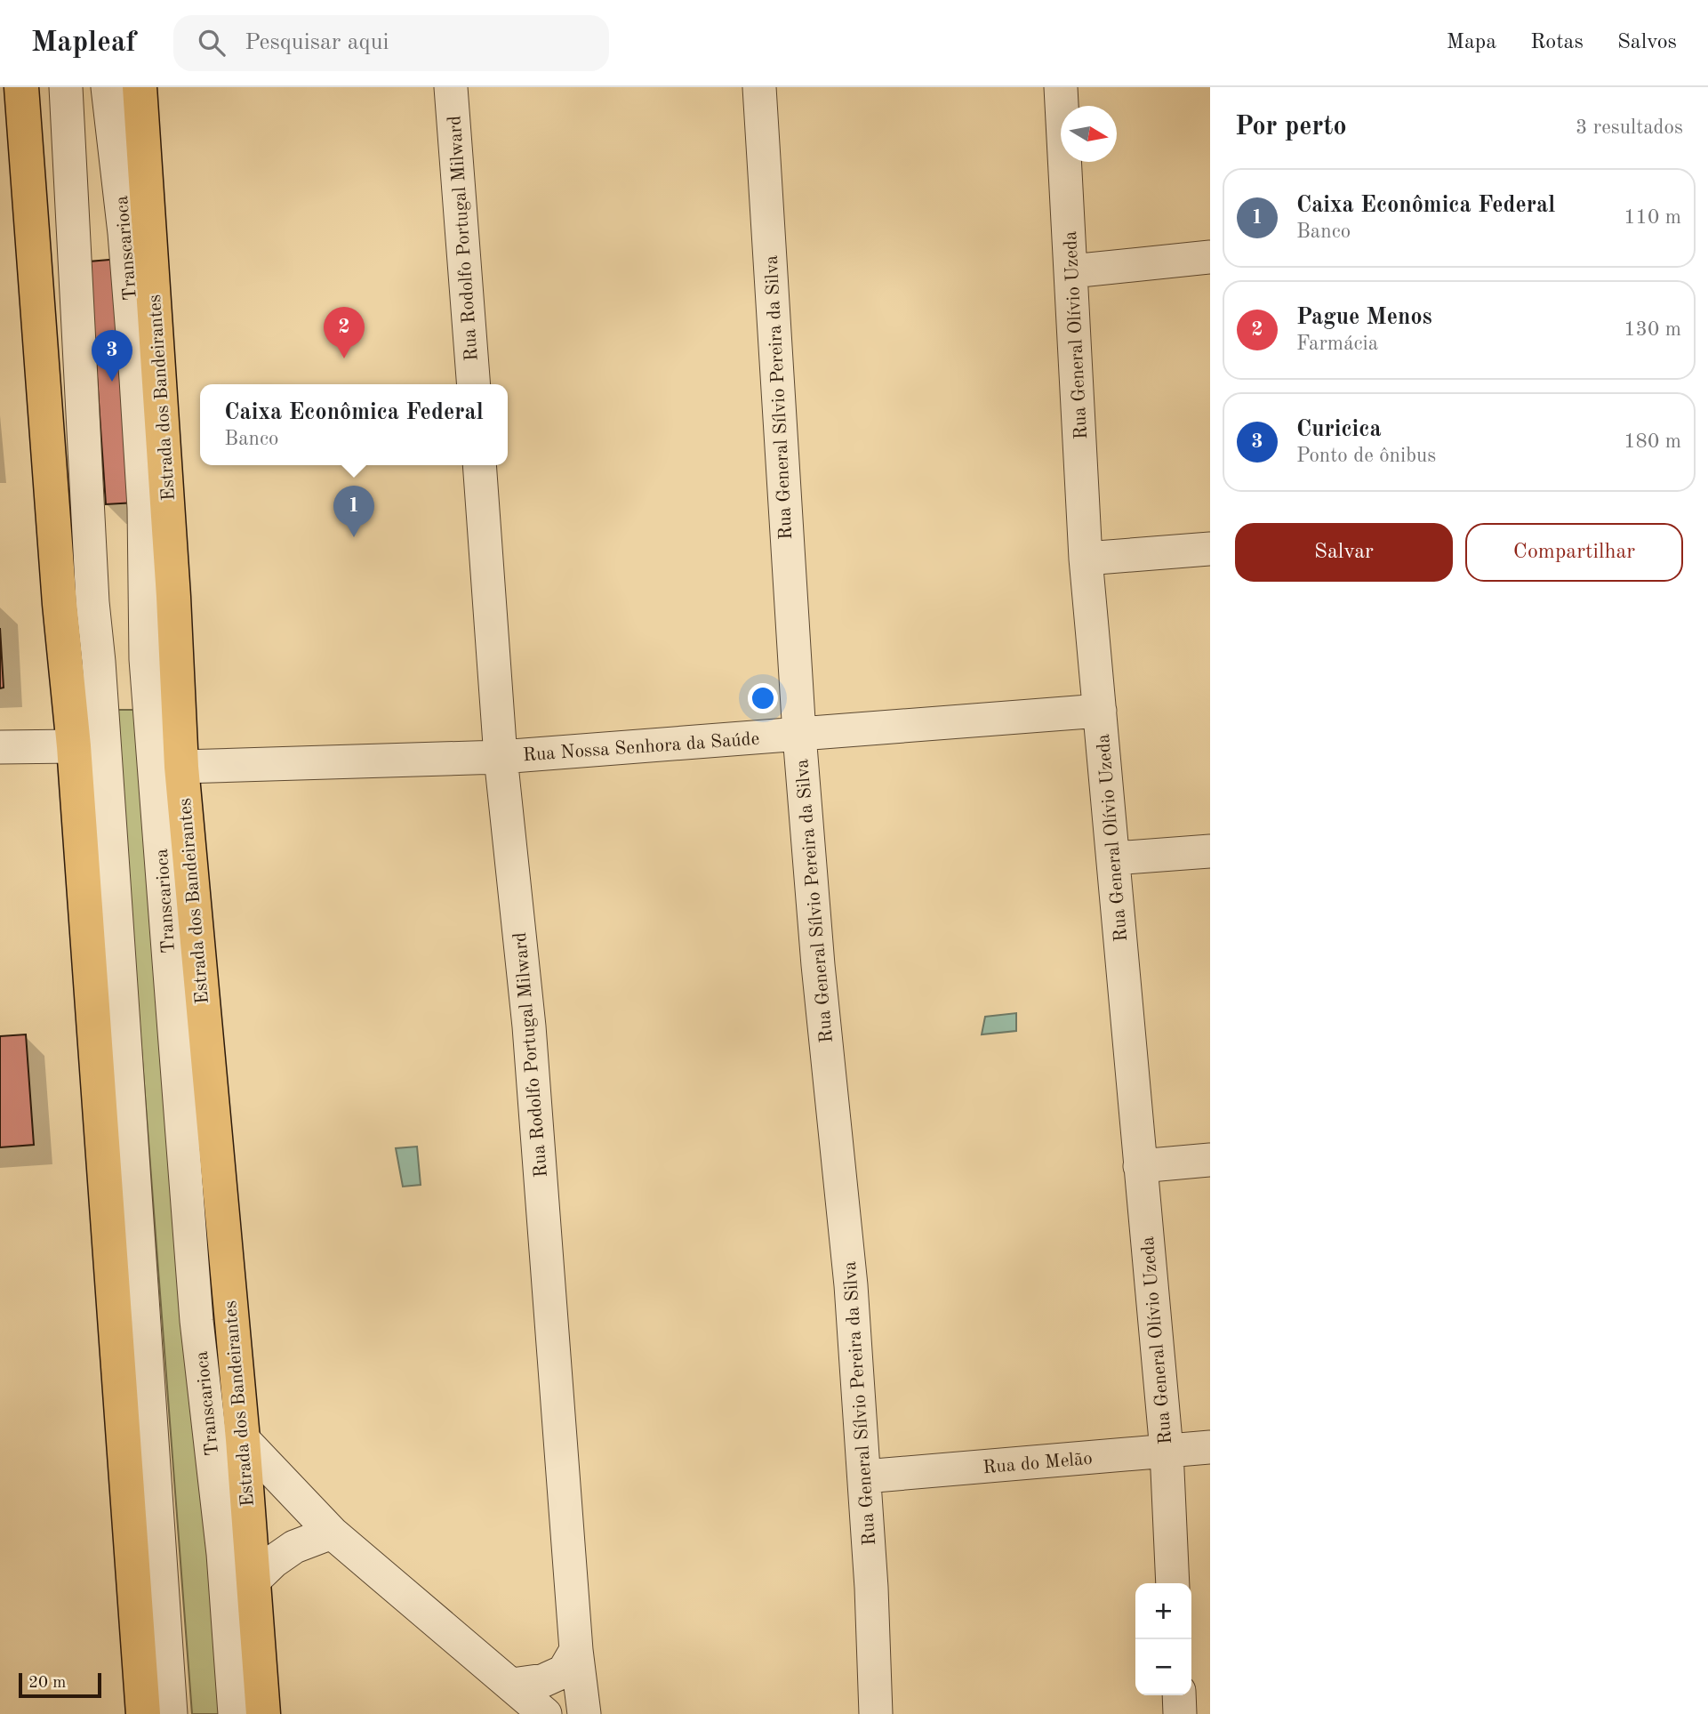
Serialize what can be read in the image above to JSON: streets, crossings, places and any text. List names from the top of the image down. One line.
{"streets":{"main road":["Estrada dos Bandeirantes"],"street":["Rua Rodolfo Portugal Milward","Transcarioca","Rua General Olívio Uzeda","Rua General Sílvio Pereira da Silva","Rua Nossa Senhora da Saúde","Rua do Melão"]},"crossings":[["Rua Rodolfo Portugal Milward","Rua Nossa Senhora da Saúde"],["Transcarioca","Estrada dos Bandeirantes"],["Rua General Olívio Uzeda","Rua Nossa Senhora da Saúde"],["Rua General Olívio Uzeda","Rua do Melão"],["Estrada dos Bandeirantes","Rua Nossa Senhora da Saúde"],["Rua General Sílvio Pereira da Silva","Rua Nossa Senhora da Saúde"],["Rua General Sílvio Pereira da Silva","Rua do Melão"]],"scale_bar":"20 m","north":"right","page":{"header":"Mapleaf","search":"Pesquisar aqui","nav":["Mapa","Rotas","Salvos"],"heading":["Por perto","3 resultados"],"list":[{"mark":"1","name":"Caixa Econômica Federal","note":"Banco","value":"110 m"},{"mark":"2","name":"Pague Menos","note":"Farmácia","value":"130 m"},{"mark":"3","name":"Curicica","note":"Ponto de ônibus","value":"180 m"}],"pins":["2","3","1"],"popup":["Caixa Econômica Federal","Banco"],"buttons":["Salvar","Compartilhar"],"map_buttons":["+","−"],"scale":"20 m"}}
